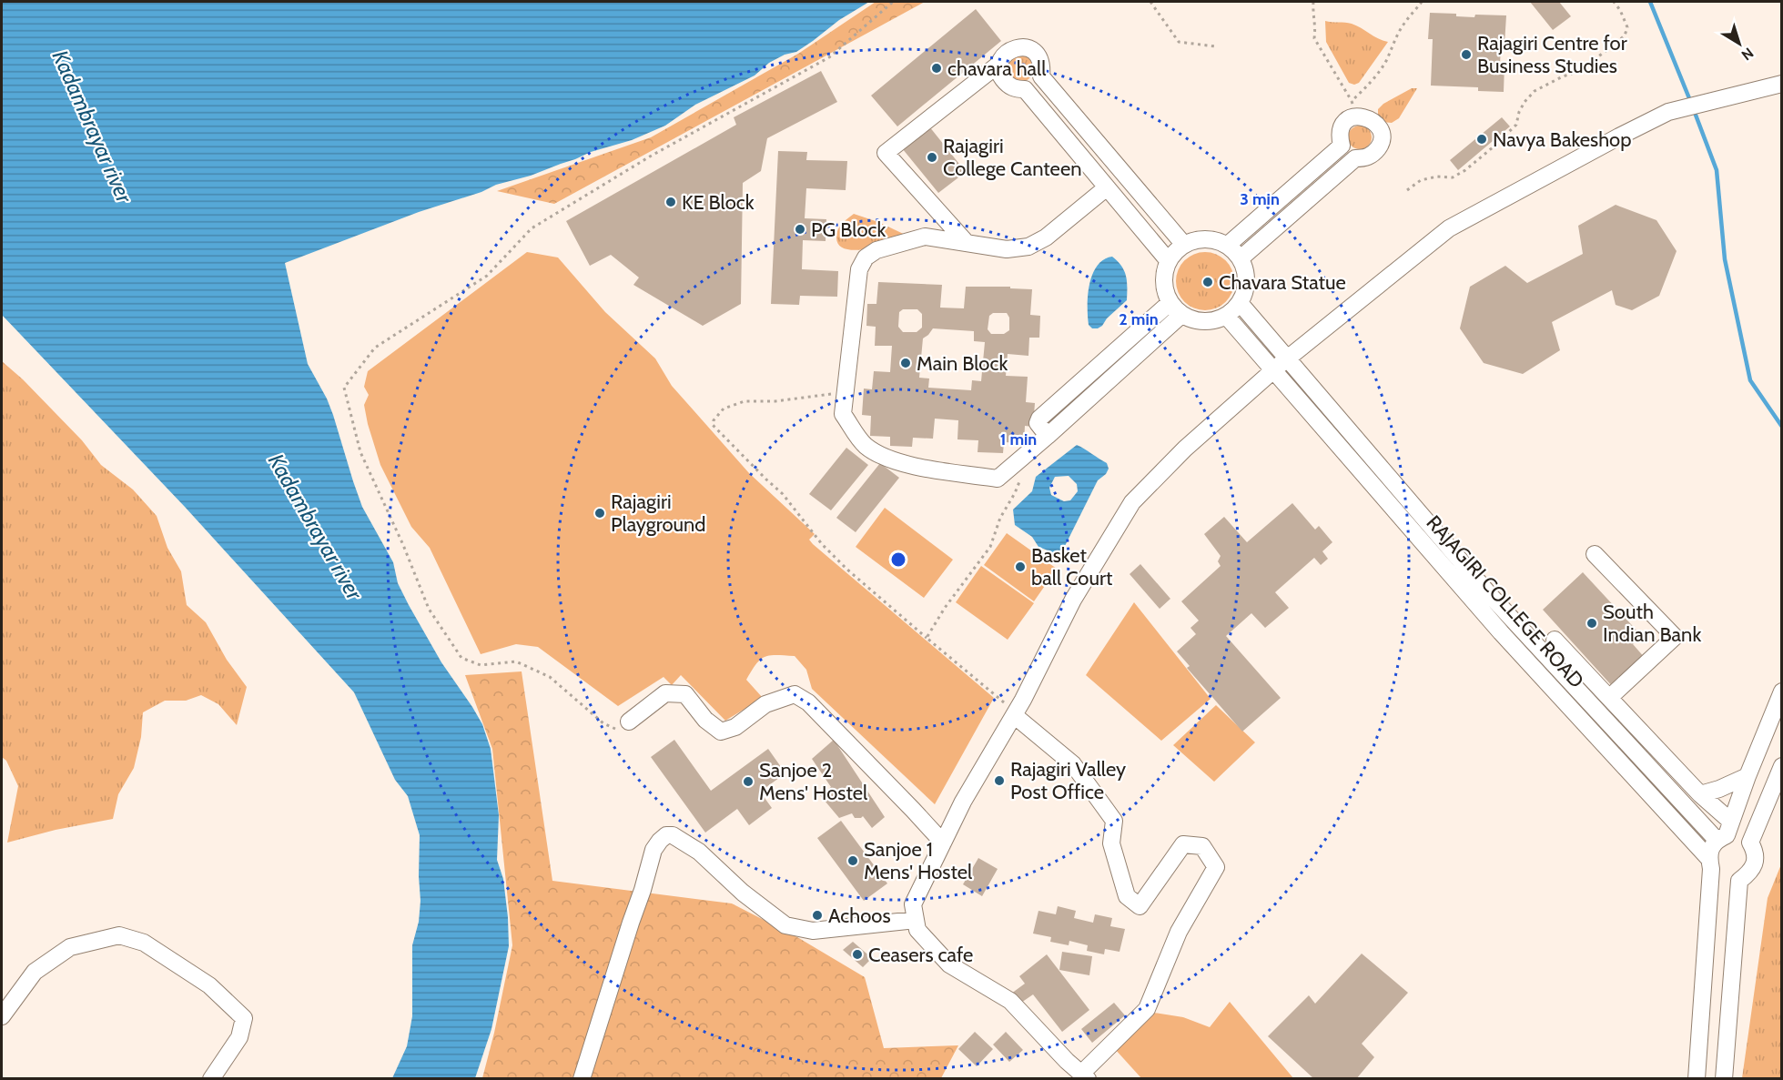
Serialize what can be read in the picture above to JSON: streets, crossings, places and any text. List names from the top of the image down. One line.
{"streets":{"street":["RAJAGIRI COLLEGE ROAD"]},"water":["Kadambrayar river"],"places":["Rajagiri Centre for Business Studies","chavara hall","Navya Bakeshop","Rajagiri College Canteen","KE Block","PG Block","Chavara Statue","Main Block","Rajagiri Playground","Basket ball Court","South Indian Bank","Rajagiri Valley Post Office","Sanjoe 2 Mens' Hostel","Sanjoe 1 Mens' Hostel","Achoos","Ceasers cafe"],"north":"bottom right","rings":["3 min","2 min","1 min"]}
